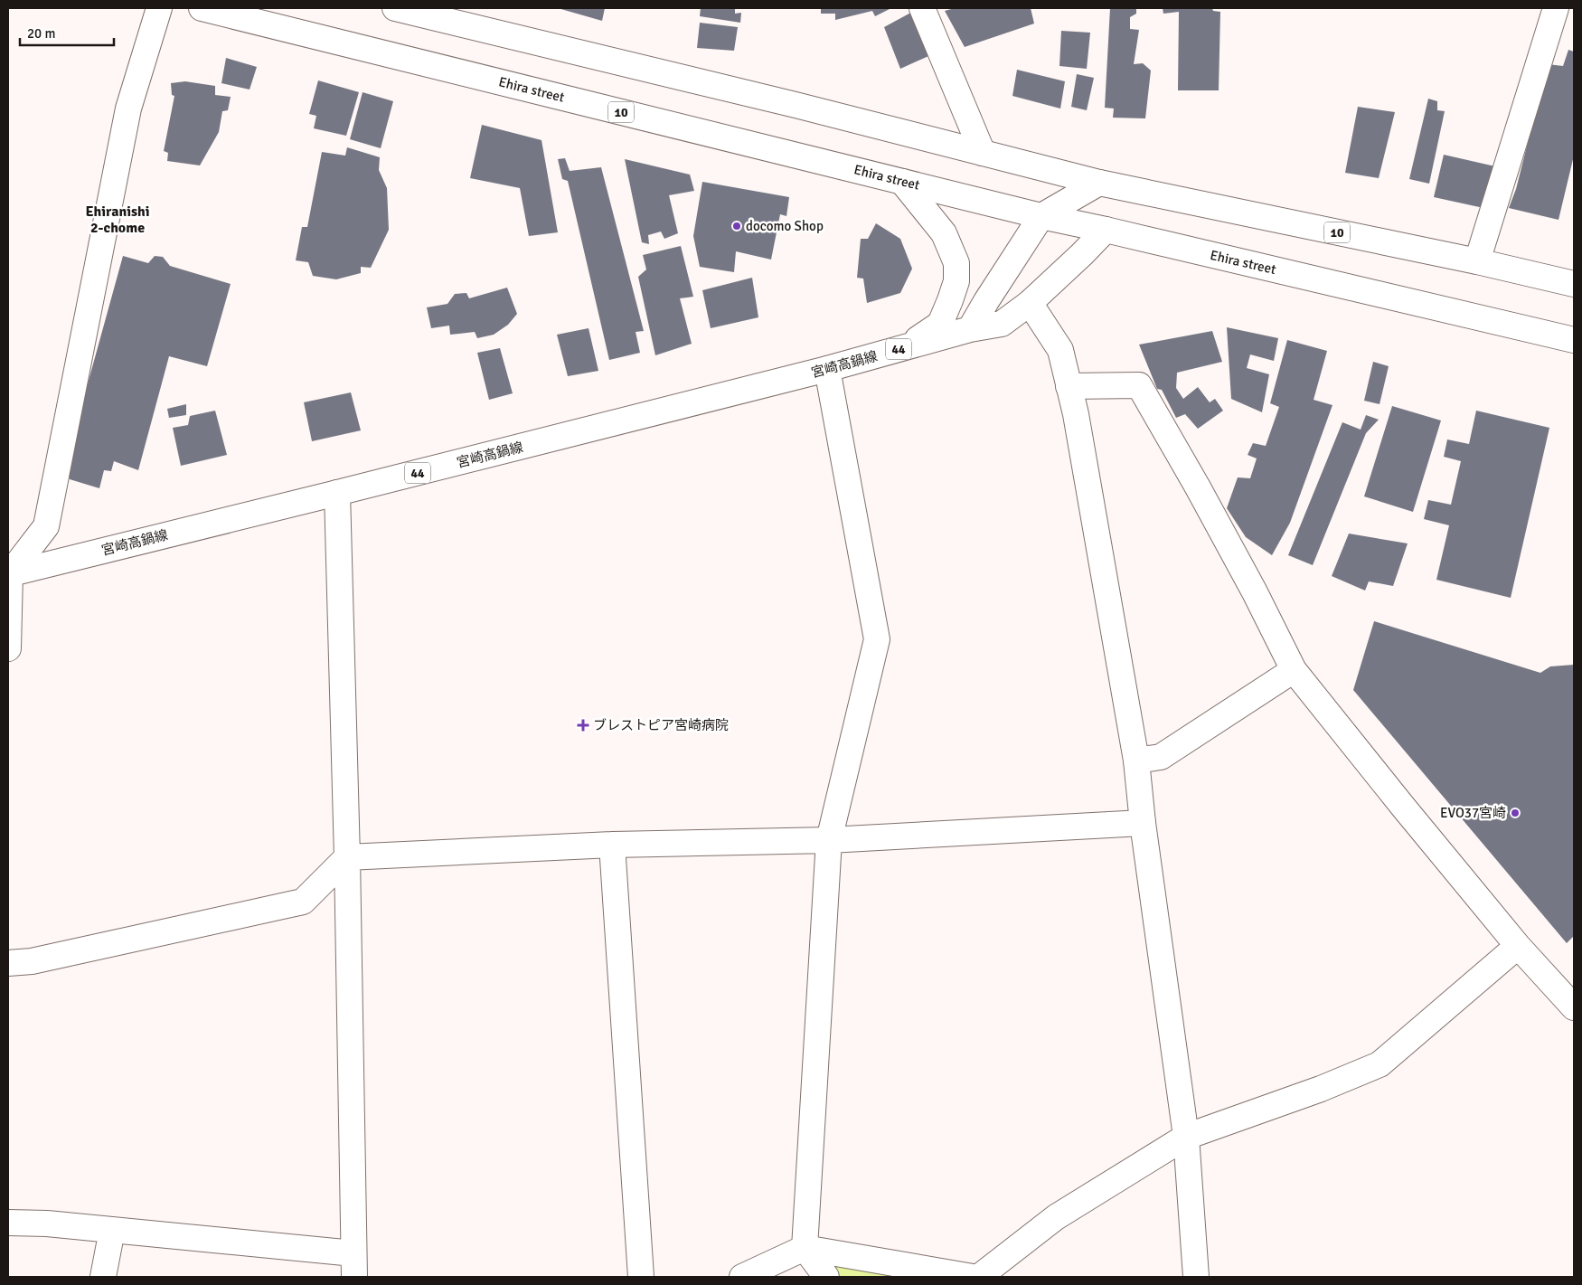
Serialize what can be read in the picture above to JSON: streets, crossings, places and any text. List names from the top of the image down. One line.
{"streets":{"main road":["Ehira street","10","44","宮崎高鍋線"]},"crossings":[["Ehira street","宮崎高鍋線"]],"districts":["Ehiranishi 2-chome"],"places":{"other":["docomo Shop","EVO37宮崎"],"health":["ブレストピア宮崎病院"]},"scale_bar":"20 m"}
